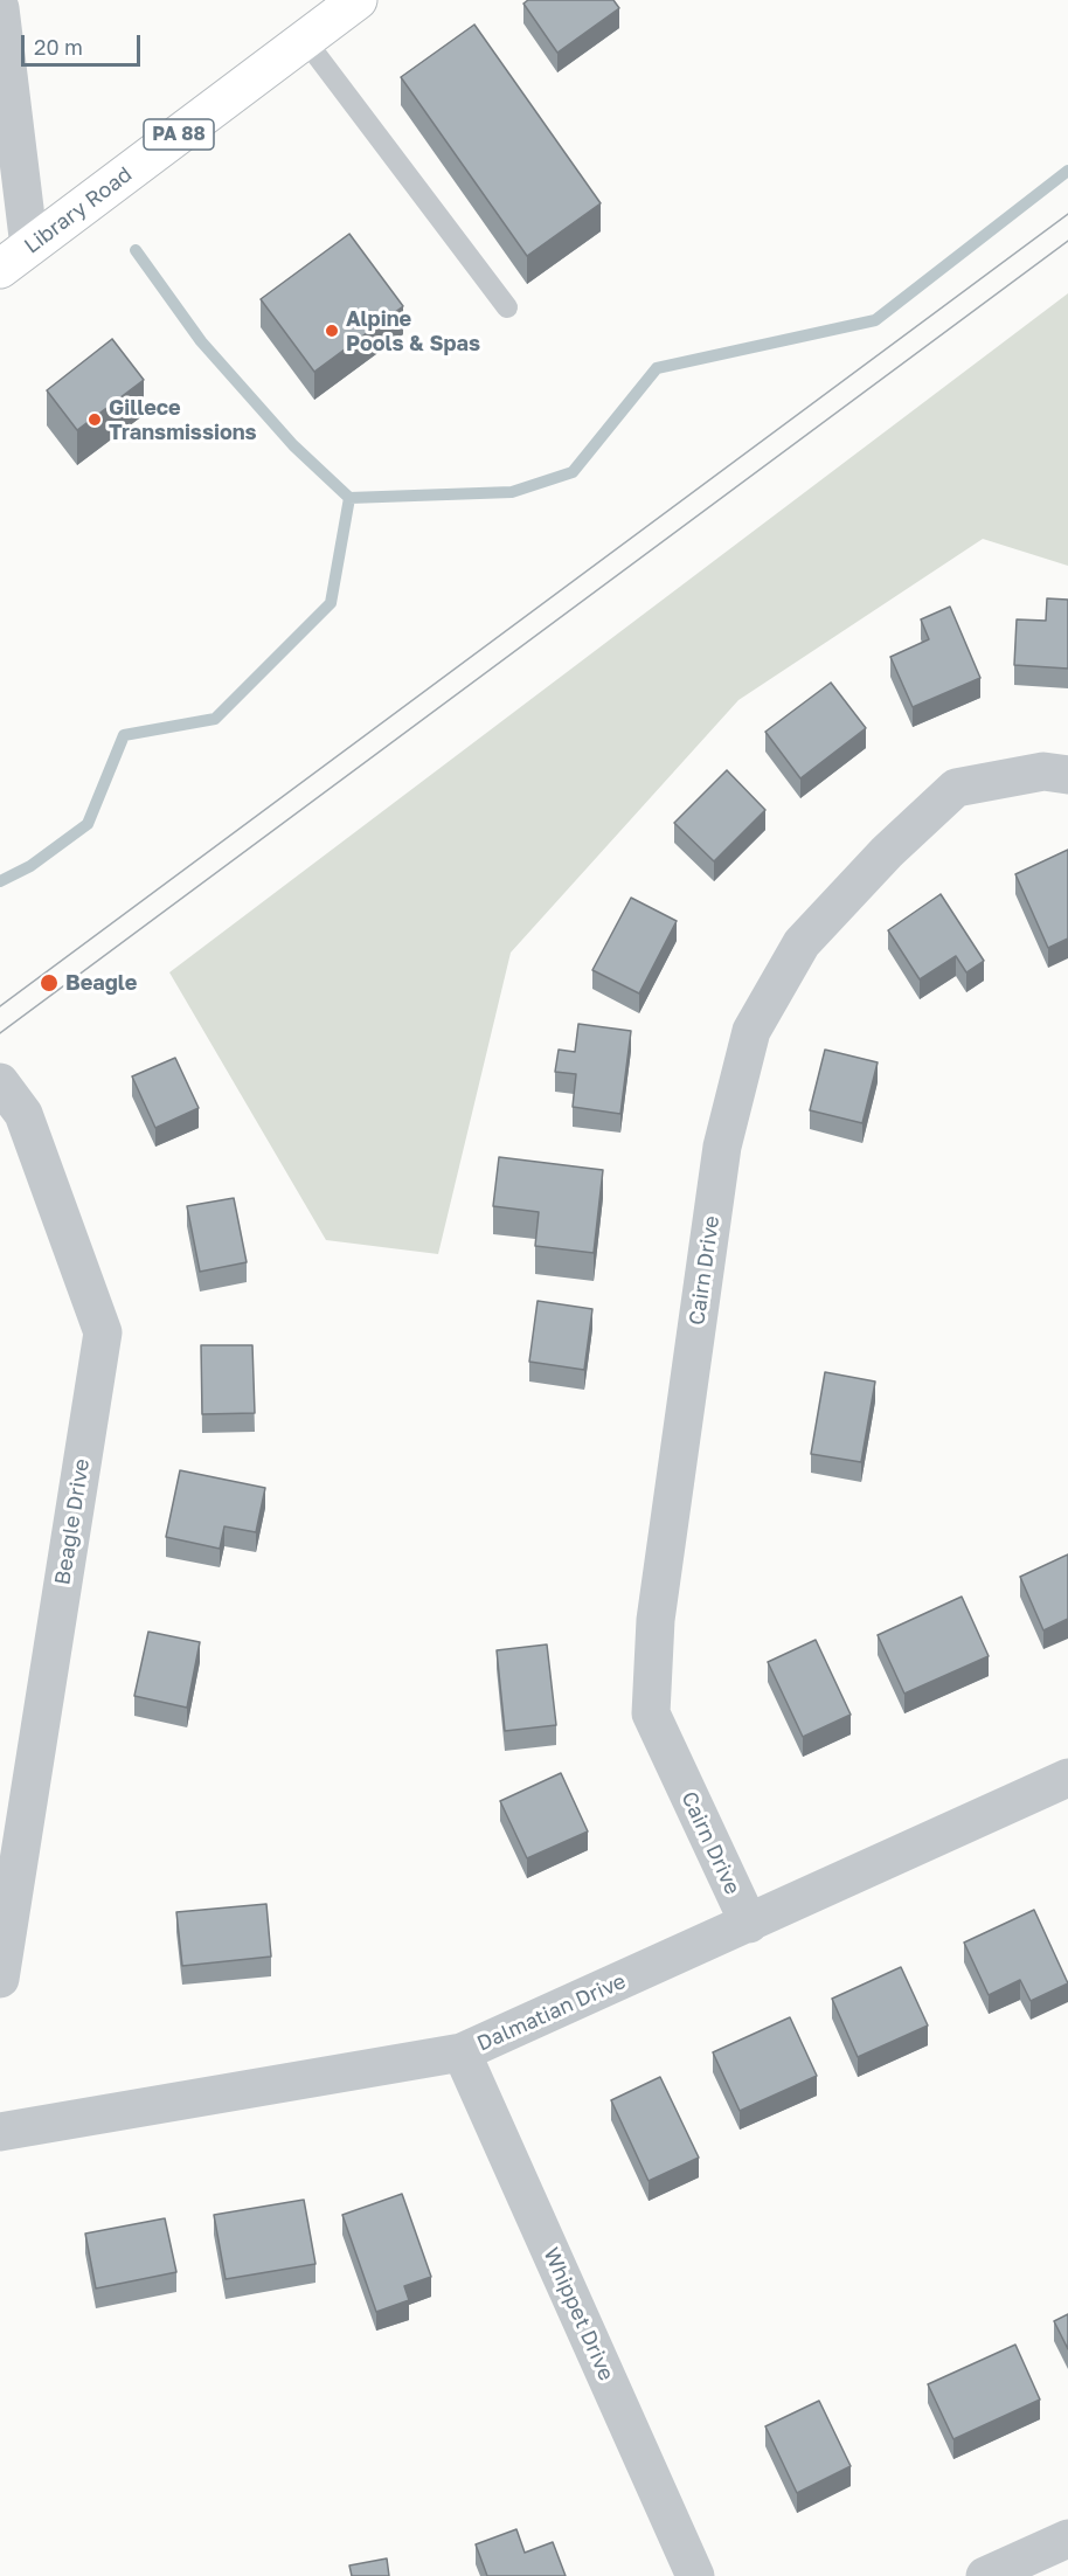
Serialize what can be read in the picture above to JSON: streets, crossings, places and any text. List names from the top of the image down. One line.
{"streets":{"main road":["PA 88","Library Road"],"street":["Cairn Drive","Beagle Drive","Dalmatian Drive","Whippet Drive"]},"crossings":[["Cairn Drive","Dalmatian Drive"],["Dalmatian Drive","Whippet Drive"]],"places":["Alpine Pools & Spas","Gillece Transmissions","Beagle"],"scale_bar":"20 m"}
